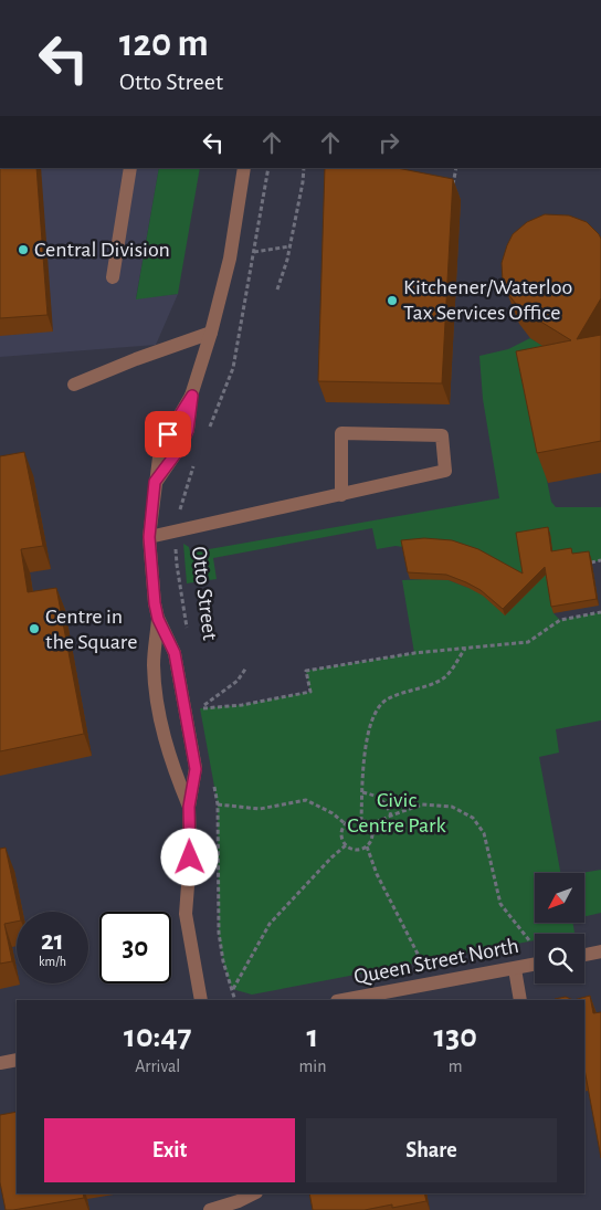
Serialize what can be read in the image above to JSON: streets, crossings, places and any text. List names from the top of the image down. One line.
{"streets":{"street":["Otto Street","Queen Street North"]},"parks":["Civic Centre Park"],"places":["Central Division","Kitchener/Waterloo Tax Services Office","Centre in the Square"],"north":"bottom left","page":{"turn":["120 m","Otto Street"],"speed":"21 km/h","limit":"30","eta":["10:47","Arrival","1","min","130","m"],"buttons":["Exit","Share"]}}
